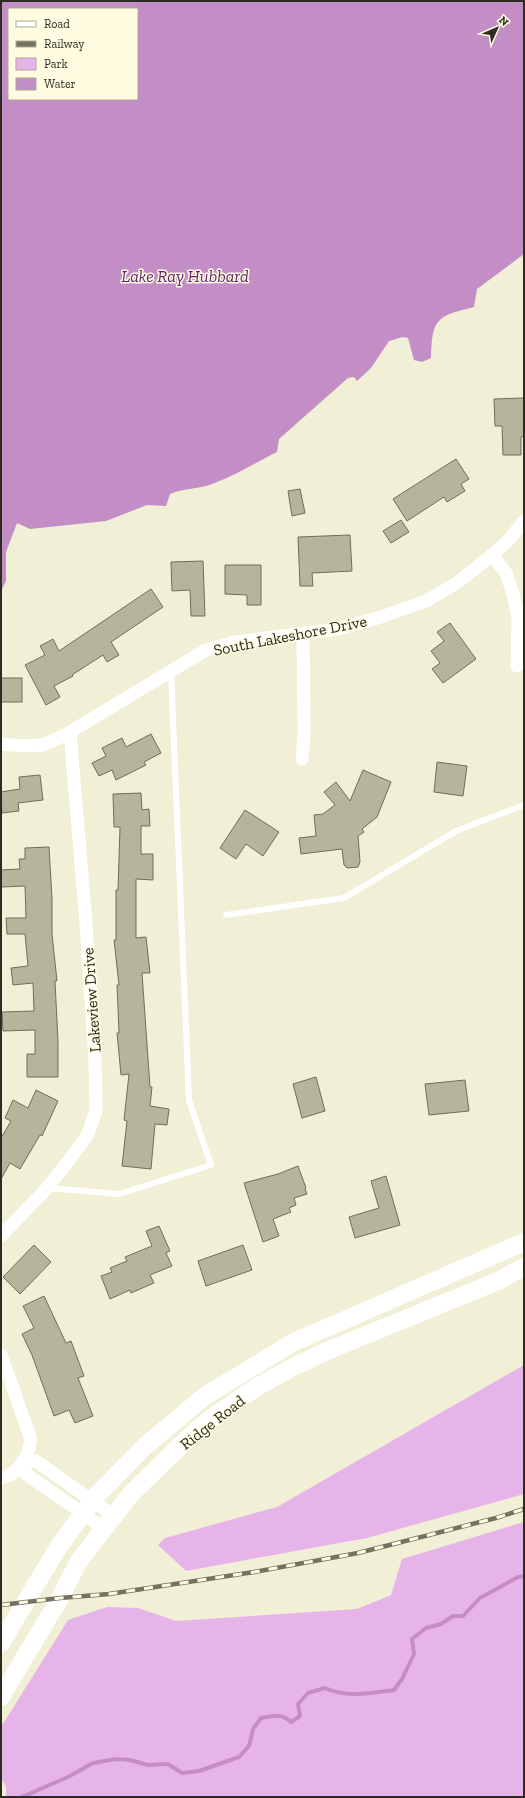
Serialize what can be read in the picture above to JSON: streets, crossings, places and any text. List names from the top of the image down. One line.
{"streets":{"main road":["Ridge Road"],"street":["South Lakeshore Drive","Lakeview Drive"]},"crossings":[["South Lakeshore Drive","Lakeview Drive"]],"water":["Lake Ray Hubbard"],"legend":["Road","Railway","Park","Water"],"north":"top right"}
